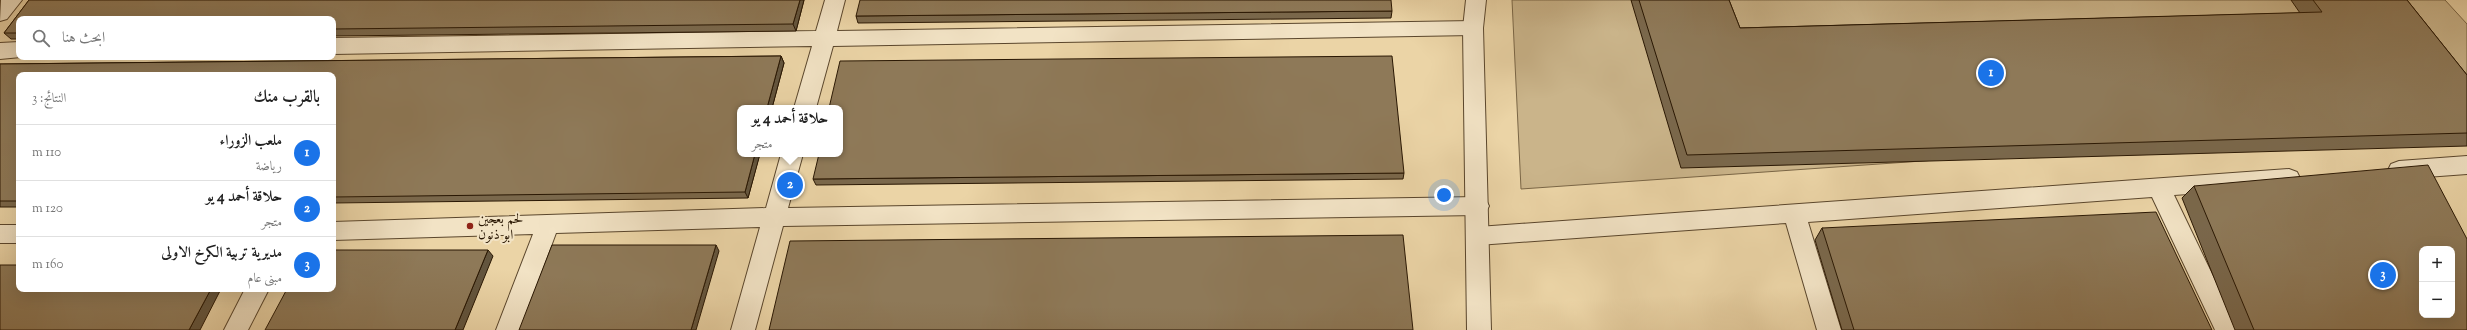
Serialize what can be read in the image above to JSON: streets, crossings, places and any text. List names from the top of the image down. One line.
{"places":["لحم بعجين ابو ذنون"],"page":{"search":"ابحث هنا","pins":["1","2","3"],"heading":["بالقرب منك","النتائج: 3"],"popup":["حلاقة أحمد 4 يو","متجر"],"list":[{"mark":"1","name":"ملعب الزوراء","note":"رياضة","value":"110 m"},{"mark":"2","name":"حلاقة أحمد 4 يو","note":"متجر","value":"120 m"},{"mark":"3","name":"مديرية تربية الكرخ الاولى","note":"مبنى عام","value":"160 m"}],"map_buttons":["+","−"]}}
